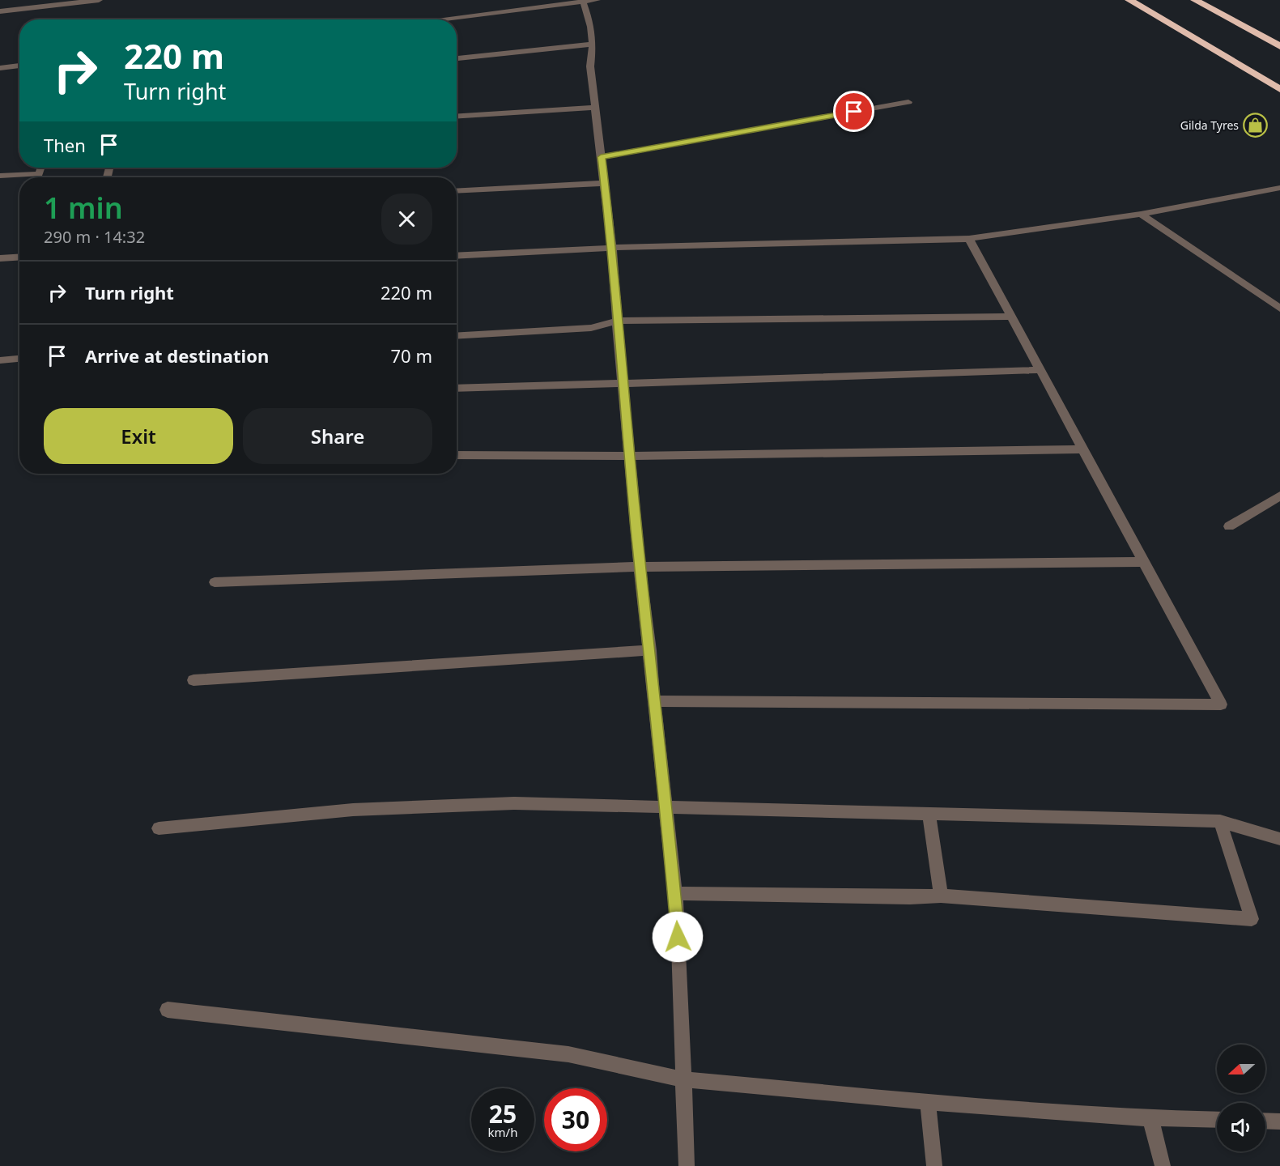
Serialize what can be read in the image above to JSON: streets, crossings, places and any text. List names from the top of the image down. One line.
{"places":{"shop":["Gilda Tyres"]},"north":"left","page":{"turn":["220 m","Turn right"],"then":"Then","heading":["1 min","290 m · 14:32"],"list":[{"name":"Turn right","value":"220 m"},{"name":"Arrive at destination","value":"70 m"}],"buttons":["Exit","Share"],"speed":"25 km/h","limit":"30"}}
